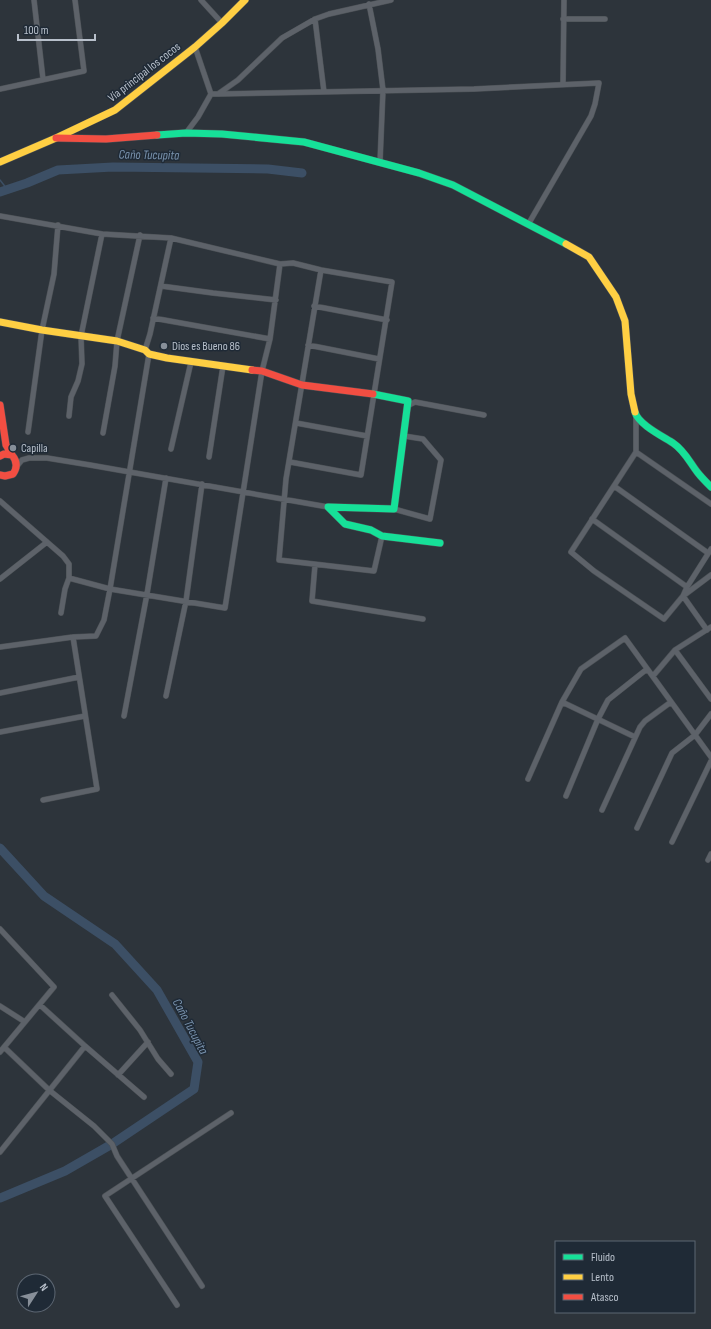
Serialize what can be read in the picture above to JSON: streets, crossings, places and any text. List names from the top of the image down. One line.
{"streets":{"street":["Vía principal los cocos"]},"water":["Caño Tucupita"],"places":["Dios es Bueno 86","Capilla"],"legend":["Fluido","Lento","Atasco"],"scale_bar":"100 m","north":"top right"}
